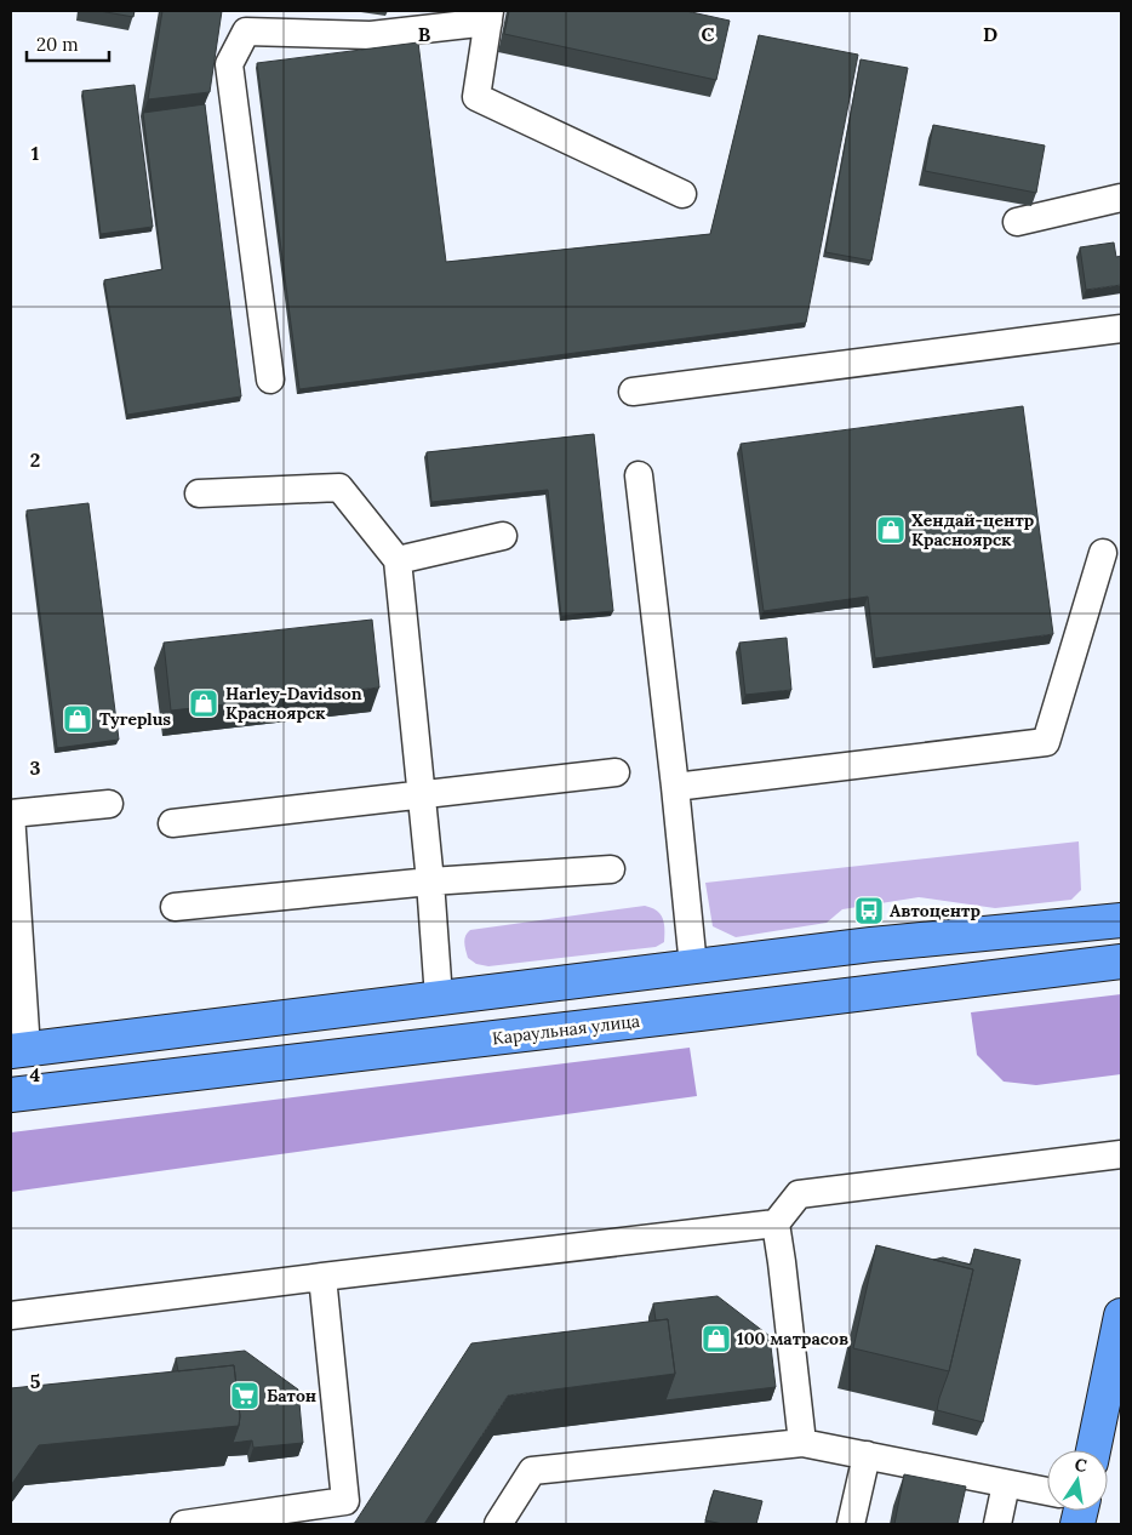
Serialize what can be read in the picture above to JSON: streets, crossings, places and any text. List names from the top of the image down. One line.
{"streets":{"main road":["Караульная улица"]},"places":{"shop":["Хендай-центр Красноярск","Harley-Davidson Красноярск","Tyreplus","100 матрасов"],"bus stop":["Автоцентр"],"supermarket":["Батон"]},"scale_bar":"20 m","north":"top","grid":{"columns":["B","C","D"],"rows":["1","2","3","4","5"]}}
